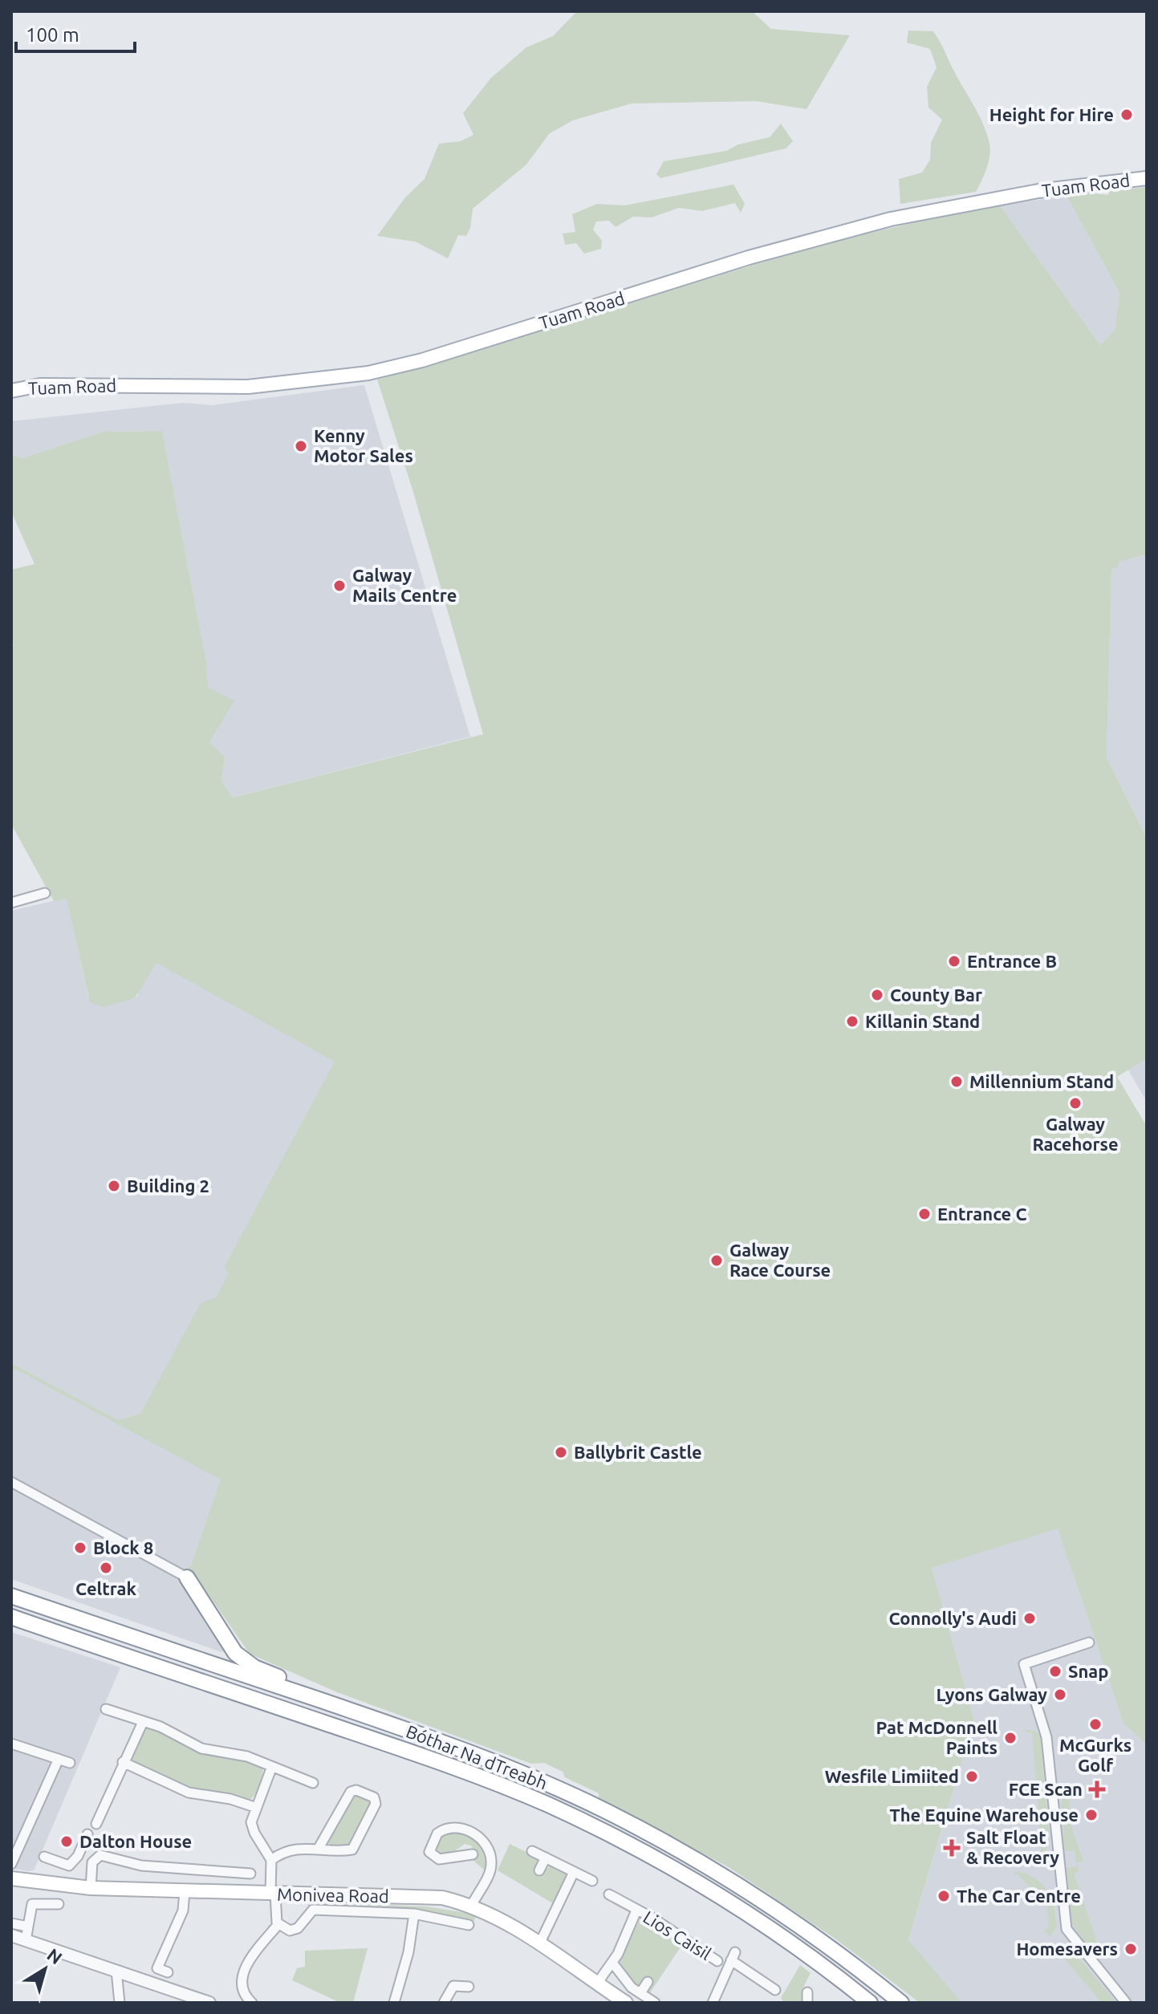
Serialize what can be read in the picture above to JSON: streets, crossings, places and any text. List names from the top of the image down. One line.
{"streets":{"highway":["Bóthar Na dTreabh"],"main road":["Tuam Road","Monivea Road"],"street":["Lios Caisil"]},"crossings":[["Monivea Road","Lios Caisil"]],"places":{"other":["Height for Hire","Kenny Motor Sales","Galway Mails Centre","Entrance B","County Bar","Killanin Stand","Millennium Stand","Galway Racehorse","Building 2","Entrance C","Galway Race Course","Ballybrit Castle","Block 8","Celtrak","Connolly's Audi","Snap","Lyons Galway","McGurks Golf","Pat McDonnell Paints","Wesfile Limiited","The Equine Warehouse","Dalton House","The Car Centre","Homesavers"],"health":["FCE Scan","Salt Float & Recovery"]},"scale_bar":"100 m","north":"top right"}
